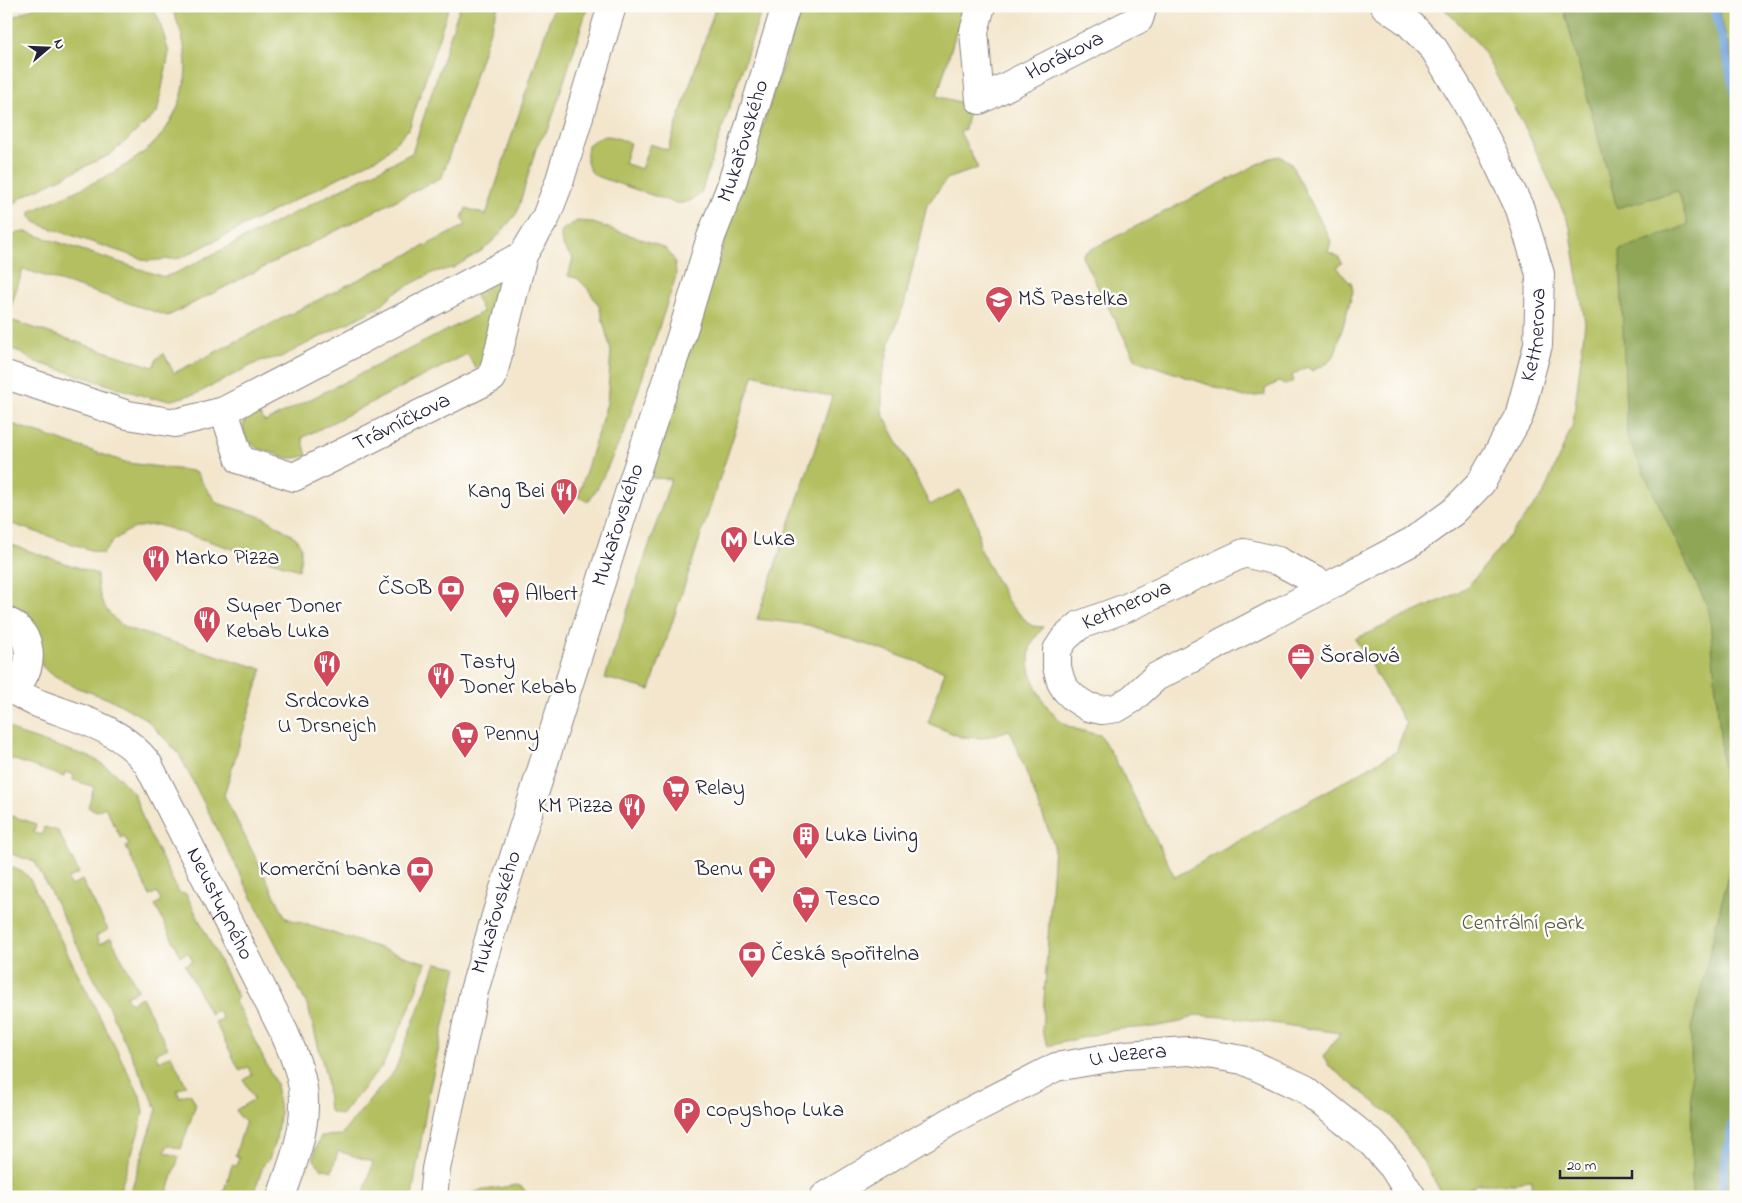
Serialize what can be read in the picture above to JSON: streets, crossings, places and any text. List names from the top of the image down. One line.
{"streets":{"street":["Horákova","Mukařovského","Kettnerova","Trávníčkova","Neustupného","U Jezera"]},"parks":["Centrální park"],"places":{"school or university":["MŠ Pastelka"],"restaurant":["Kang Bei","Marko Pizza","Super Doner Kebab Luka","Srdcovka U Drsnejch","Tasty Doner Kebab","KM Pizza"],"metro station":["Luka"],"bank":["ČSOB","Komerční banka","Česká spořitelna"],"supermarket":["Albert","Penny","Relay","Tesco"],"office":["Šoralová"],"building":["Luka Living"],"pharmacy":["Benu"],"parking":["copyshop Luka"]},"scale_bar":"20 m","north":"right"}
